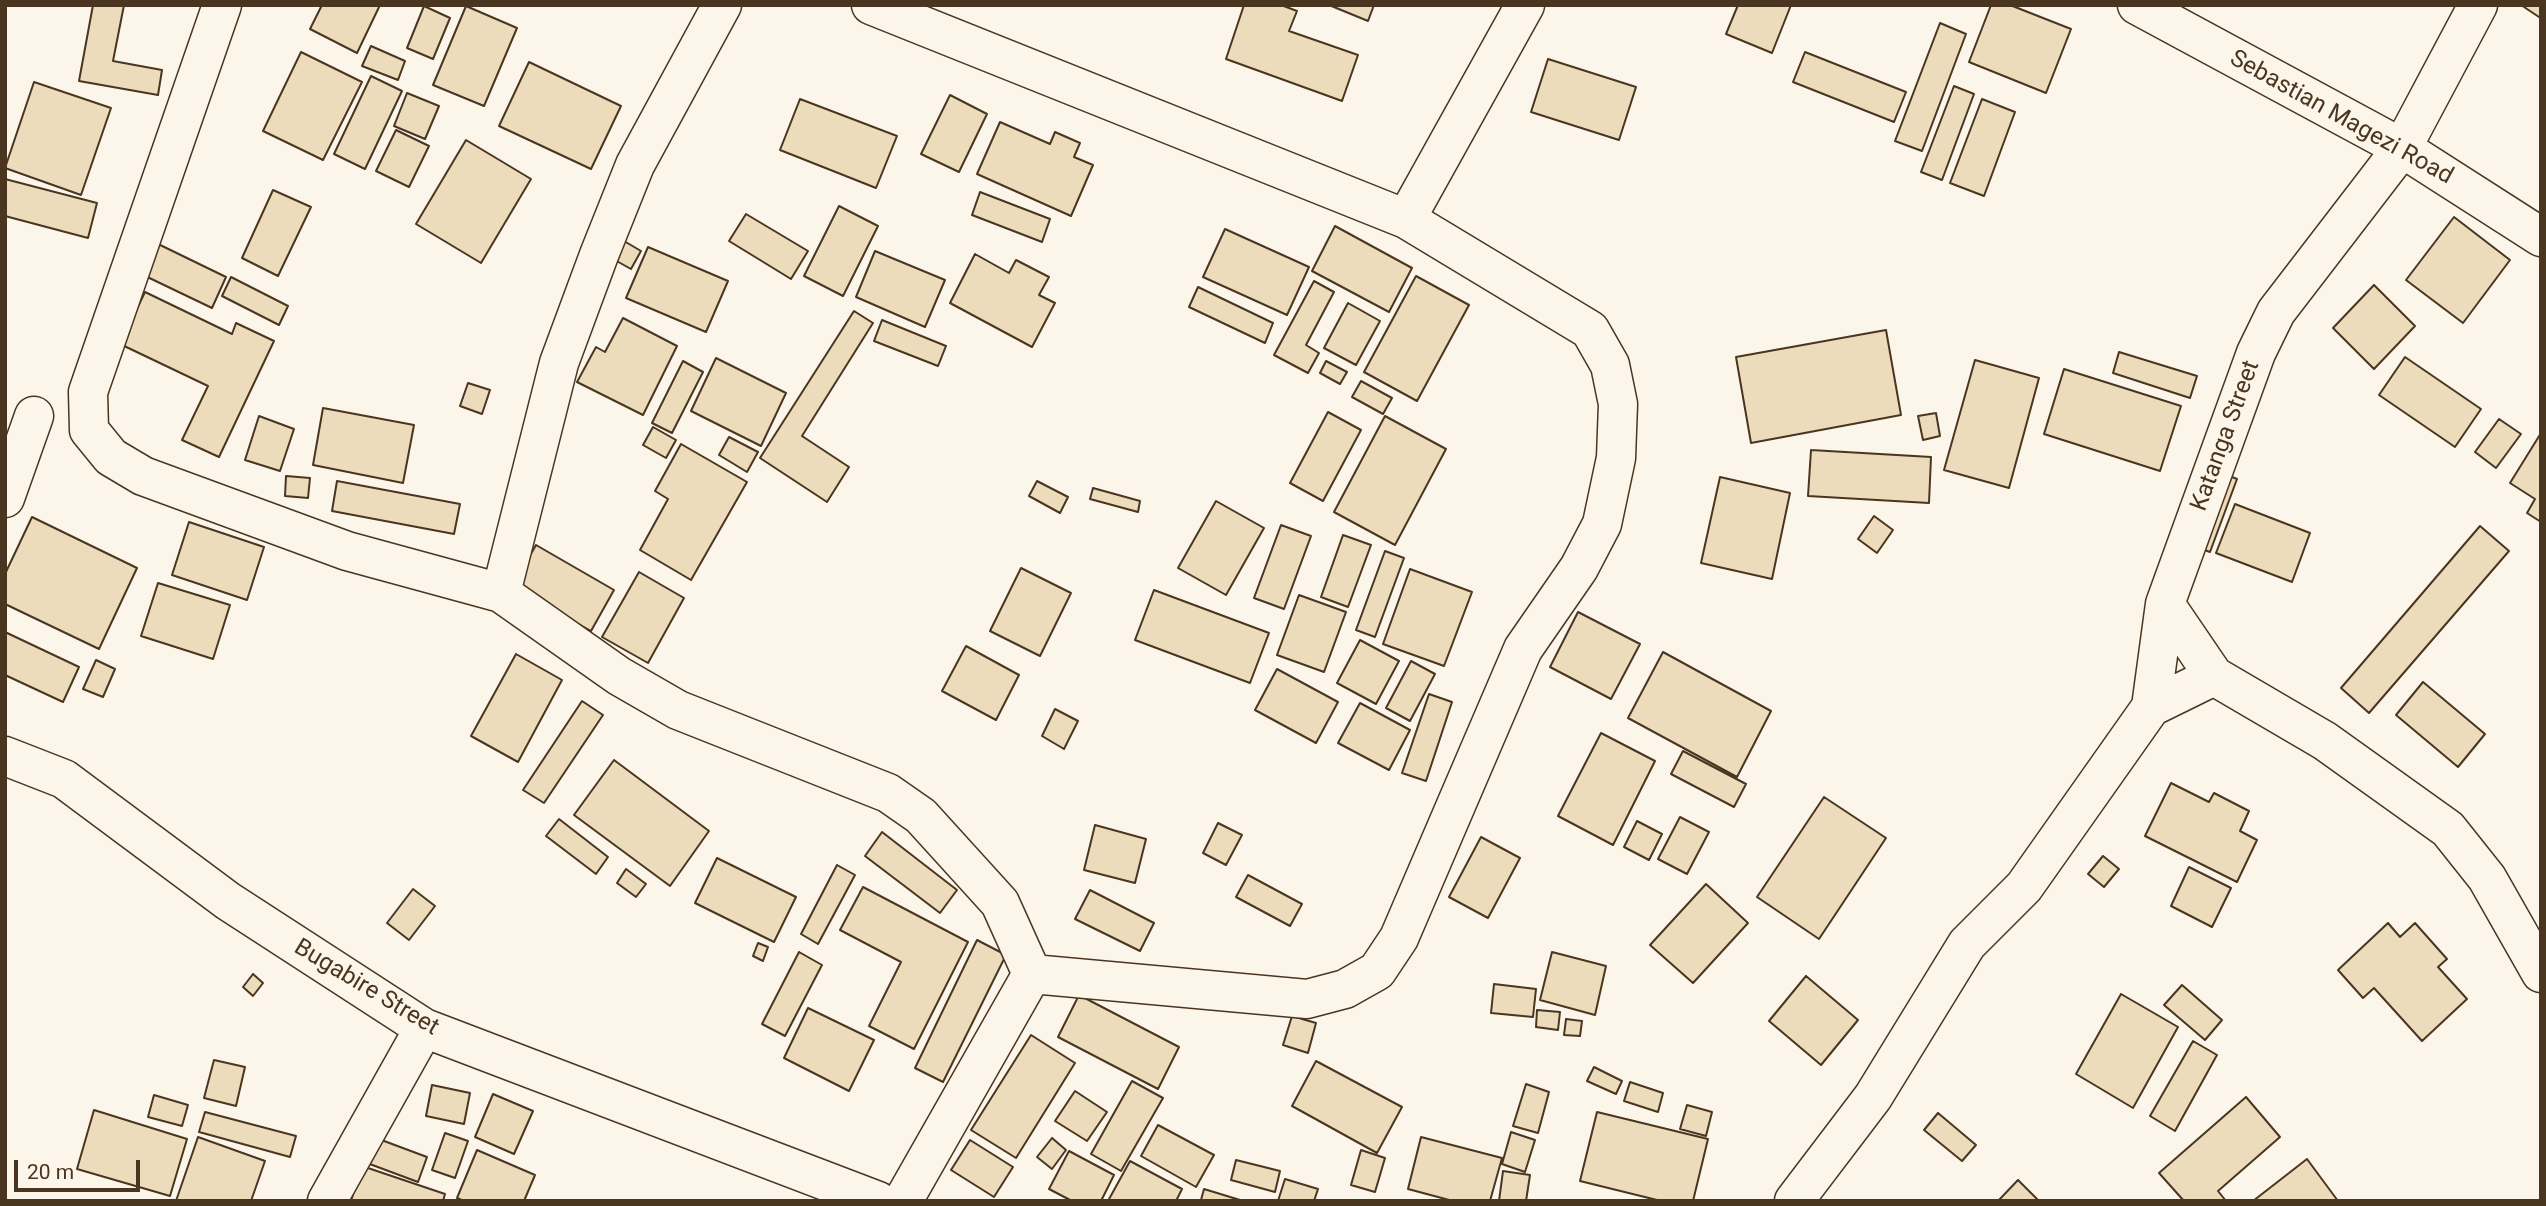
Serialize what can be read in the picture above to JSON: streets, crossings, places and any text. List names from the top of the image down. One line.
{"streets":{"street":["Sebastian Magezi Road","Katanga Street","Bugabire Street"]},"crossings":[["Sebastian Magezi Road","Katanga Street"]],"scale_bar":"20 m"}
